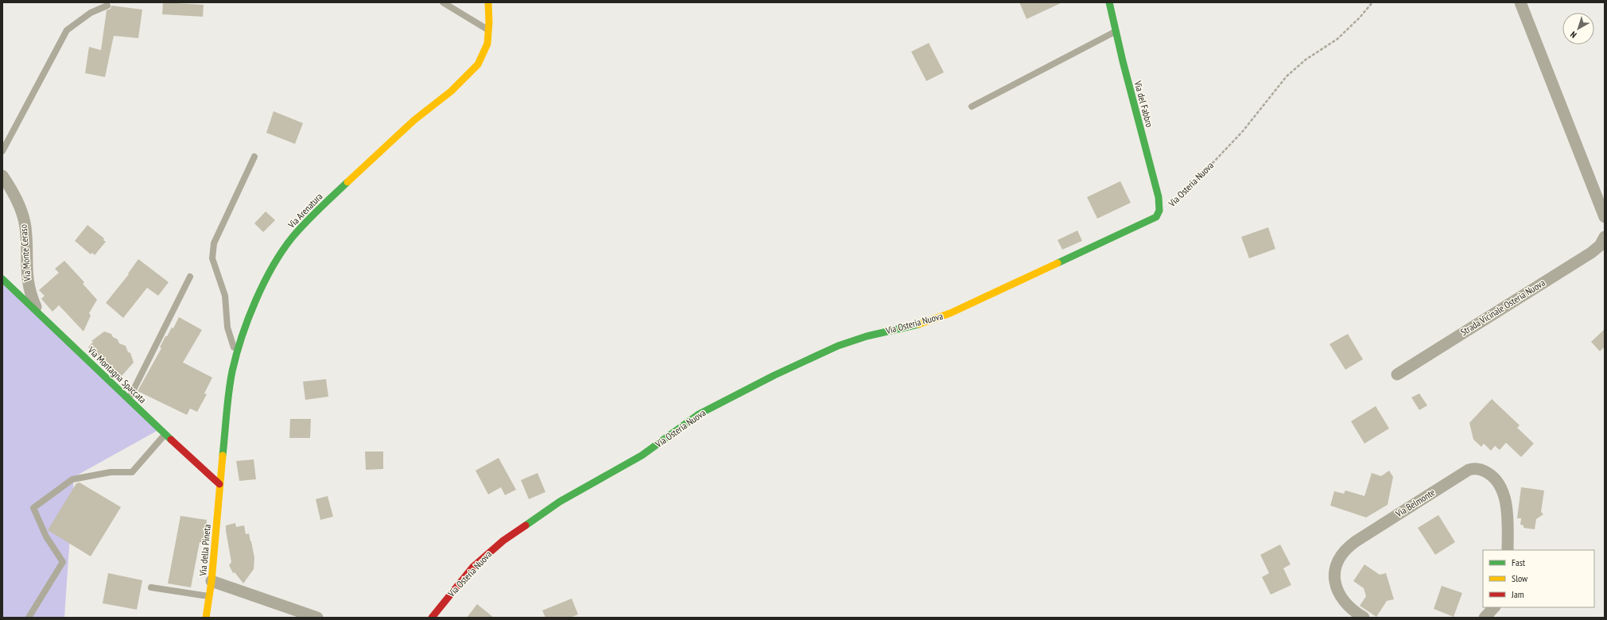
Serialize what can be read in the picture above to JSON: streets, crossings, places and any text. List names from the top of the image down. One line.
{"streets":{"street":["Via del Fabbro","Via Osteria Nuova","Via Arenatura","Via Monte Ceraso","Strada Vicinale Osteria Nuova","Via Montagna Spaccata","Via Belmonte","Via della Pineta"]},"crossings":[["Via del Fabbro","Via Osteria Nuova"],["Via Arenatura","Via Montagna Spaccata"],["Via Arenatura","Via della Pineta"],["Via Monte Ceraso","Via Montagna Spaccata"],["Via Montagna Spaccata","Via della Pineta"]],"legend":["Fast","Slow","Jam"],"north":"bottom left"}
